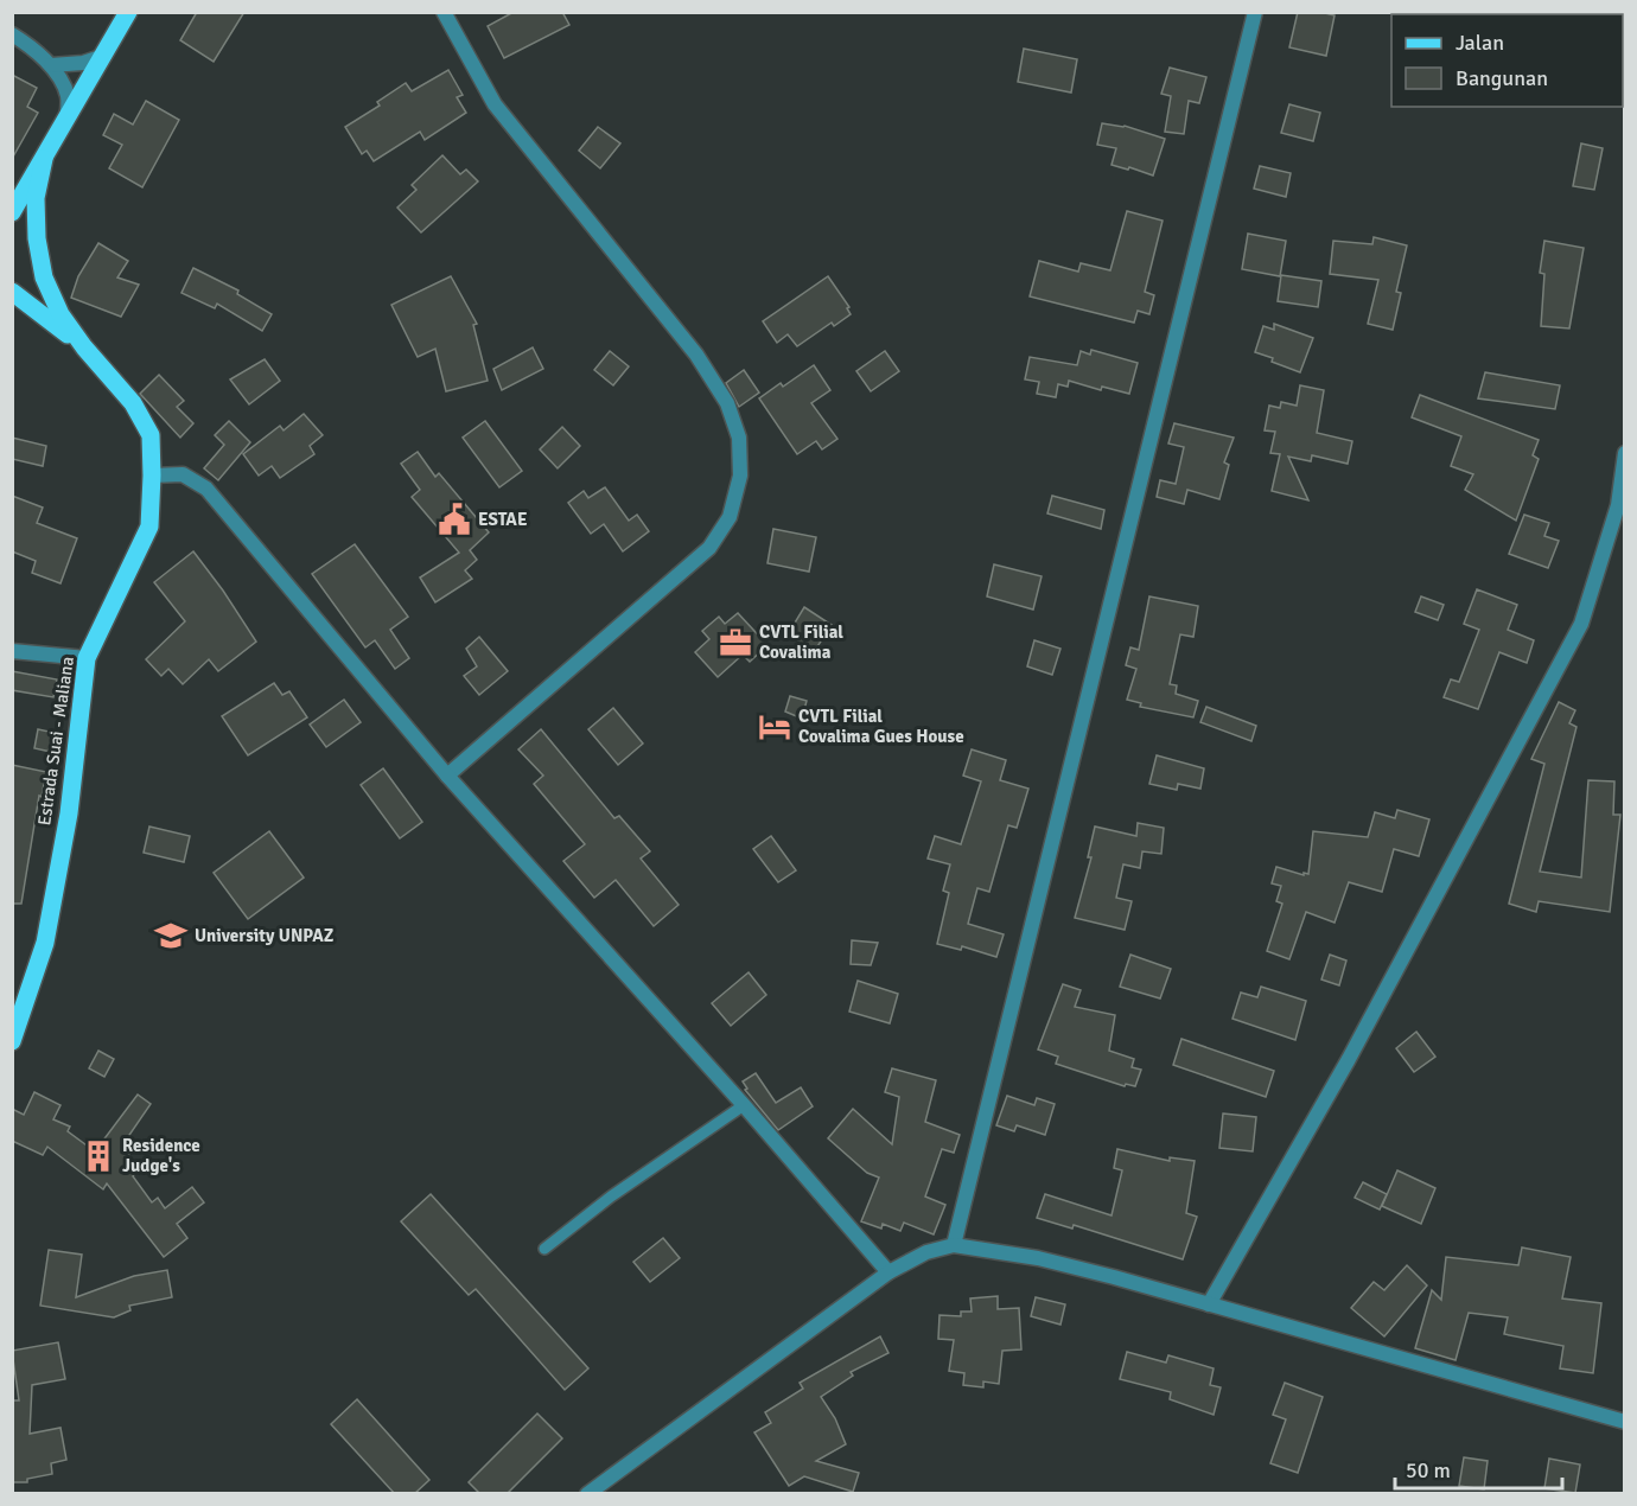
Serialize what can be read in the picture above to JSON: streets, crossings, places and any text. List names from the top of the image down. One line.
{"streets":{"main road":["Estrada Suai - Maliana"]},"places":{"public building":["ESTAE"],"office":["CVTL Filial Covalima"],"hotel":["CVTL Filial Covalima Gues House"],"school or university":["University UNPAZ"],"building":["Residence Judge's"]},"legend":["Jalan","Bangunan"],"scale_bar":"50 m"}
